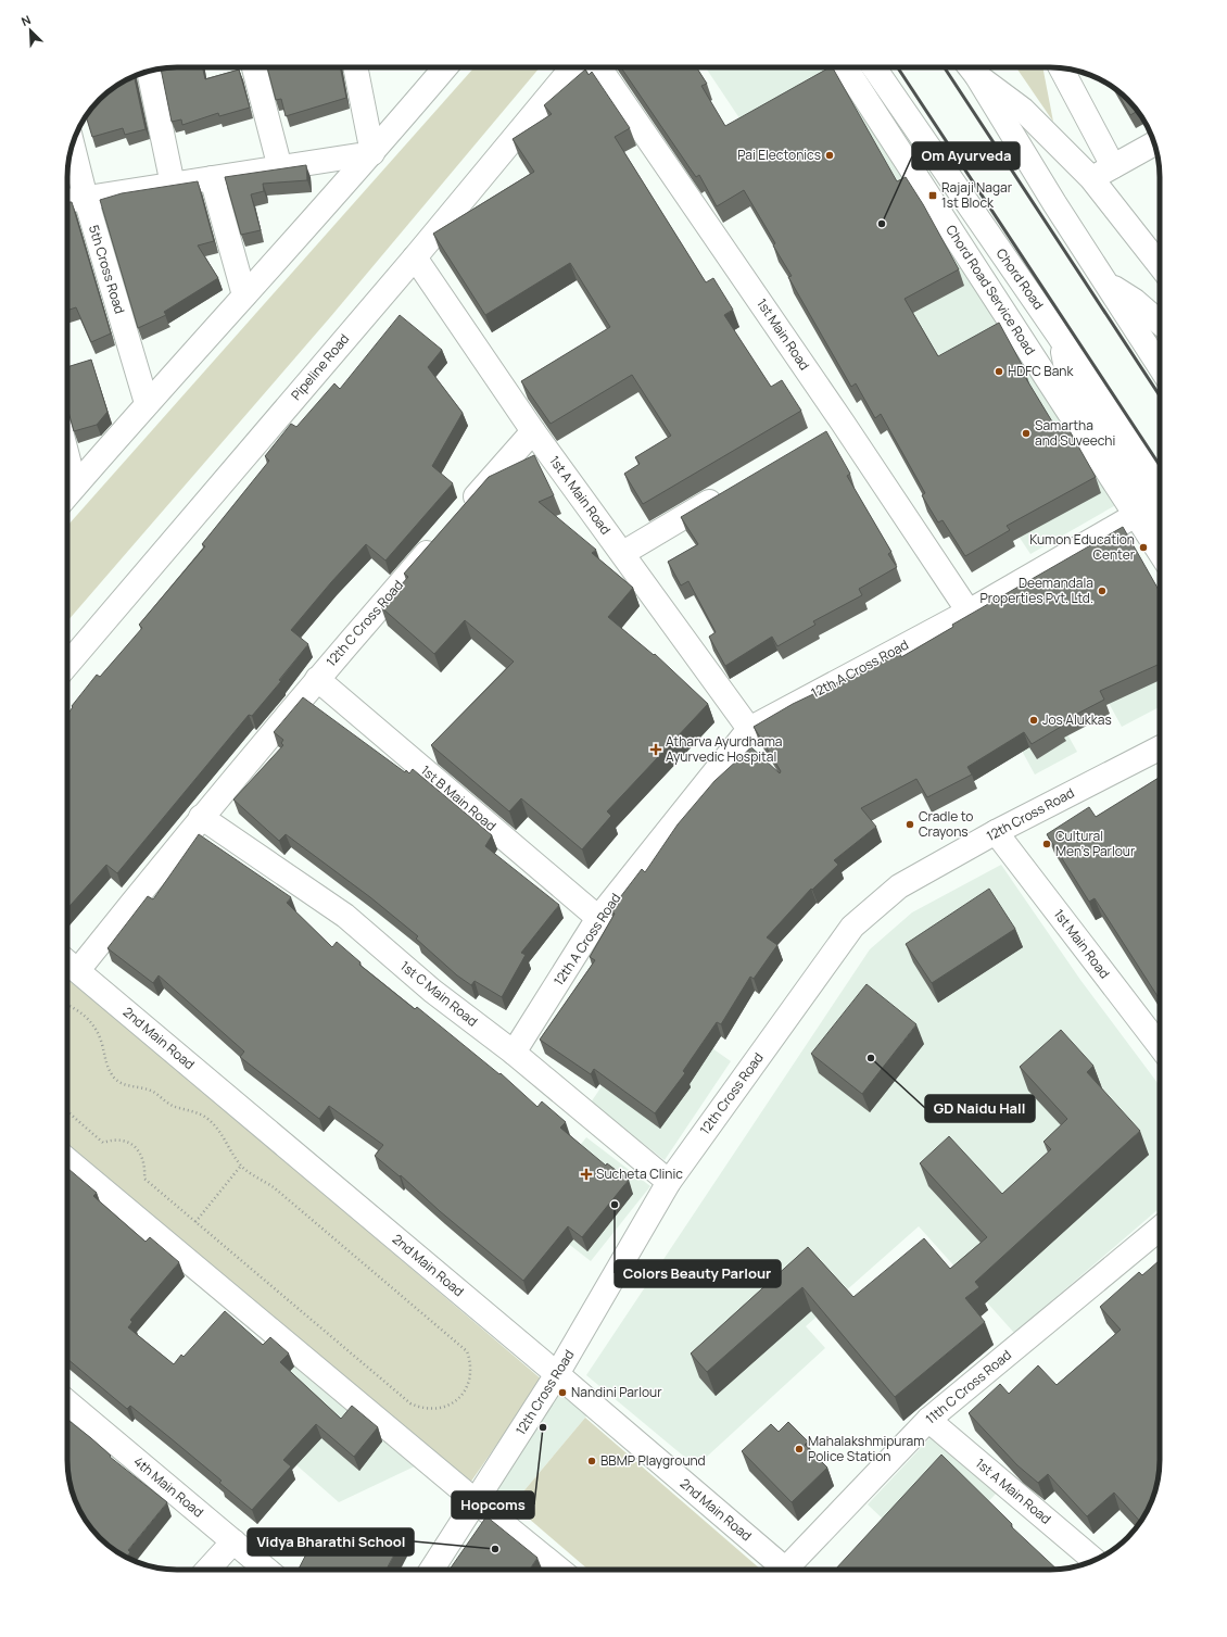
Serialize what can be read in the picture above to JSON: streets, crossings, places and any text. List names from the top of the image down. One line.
{"streets":{"street":["5th Cross Road","Chord Road","Chord Road Service Road","1st Main Road","Pipeline Road","1st A Main Road","12th C Cross Road","12th A Cross Road","1st B Main Road","12th Cross Road","1st C Main Road","2nd Main Road","11th C Cross Road","4th Main Road"]},"crossings":[["Chord Road Service Road","12th A Cross Road"],["1st Main Road","12th A Cross Road"],["1st Main Road","12th Cross Road"],["Pipeline Road","1st A Main Road"],["1st A Main Road","12th A Cross Road"],["1st A Main Road","11th C Cross Road"],["12th C Cross Road","1st B Main Road"],["12th C Cross Road","1st C Main Road"],["12th C Cross Road","2nd Main Road"],["12th A Cross Road","1st B Main Road"],["12th A Cross Road","1st C Main Road"],["12th Cross Road","1st C Main Road"],["12th Cross Road","2nd Main Road"]],"places":{"other":["Pai Electonics","Om Ayurveda","HDFC Bank","Samartha and Suveechi","Kumon Education Center","Deemandala Properties Pvt. Ltd.","Jos Alukkas","Cradle to Crayons","Cultural Men's Parlour","GD Naidu Hall","Colors Beauty Parlour","Nandini Parlour","Hopcoms","Mahalakshmipuram Police Station","BBMP Playground","Vidya Bharathi School"],"transit":["Rajaji Nagar 1st Block"],"health":["Atharva Ayurdhama Ayurvedic Hospital","Sucheta Clinic"]},"north":"top left"}
